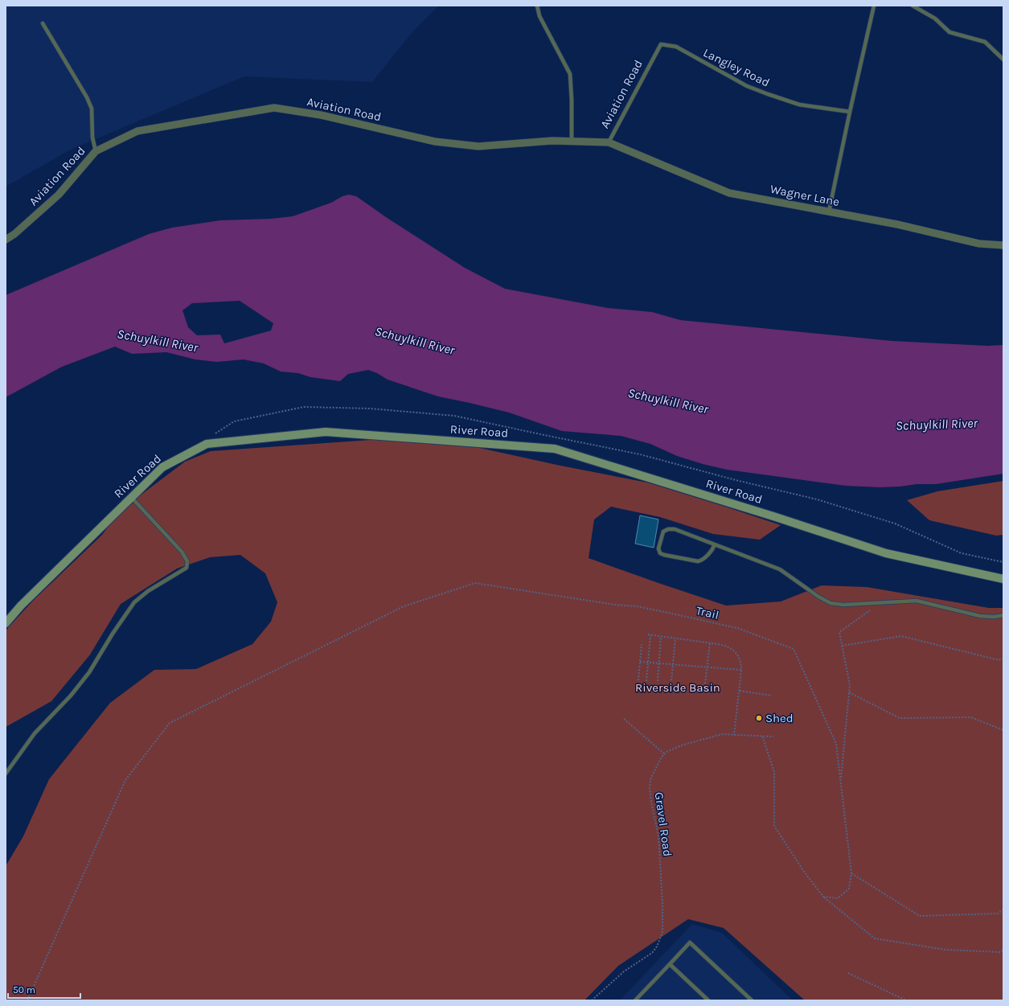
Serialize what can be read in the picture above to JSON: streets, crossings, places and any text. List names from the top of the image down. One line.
{"streets":{"street":["Aviation Road","Wagner Lane","River Road"],"lane":["Langley Road"],"path":["Trail","Gravel Road"]},"crossings":[["Langley Road","Aviation Road"],["Aviation Road","Wagner Lane"]],"water":["Schuylkill River"],"parks":["Riverside Basin"],"places":["Shed"],"scale_bar":"50 m"}
